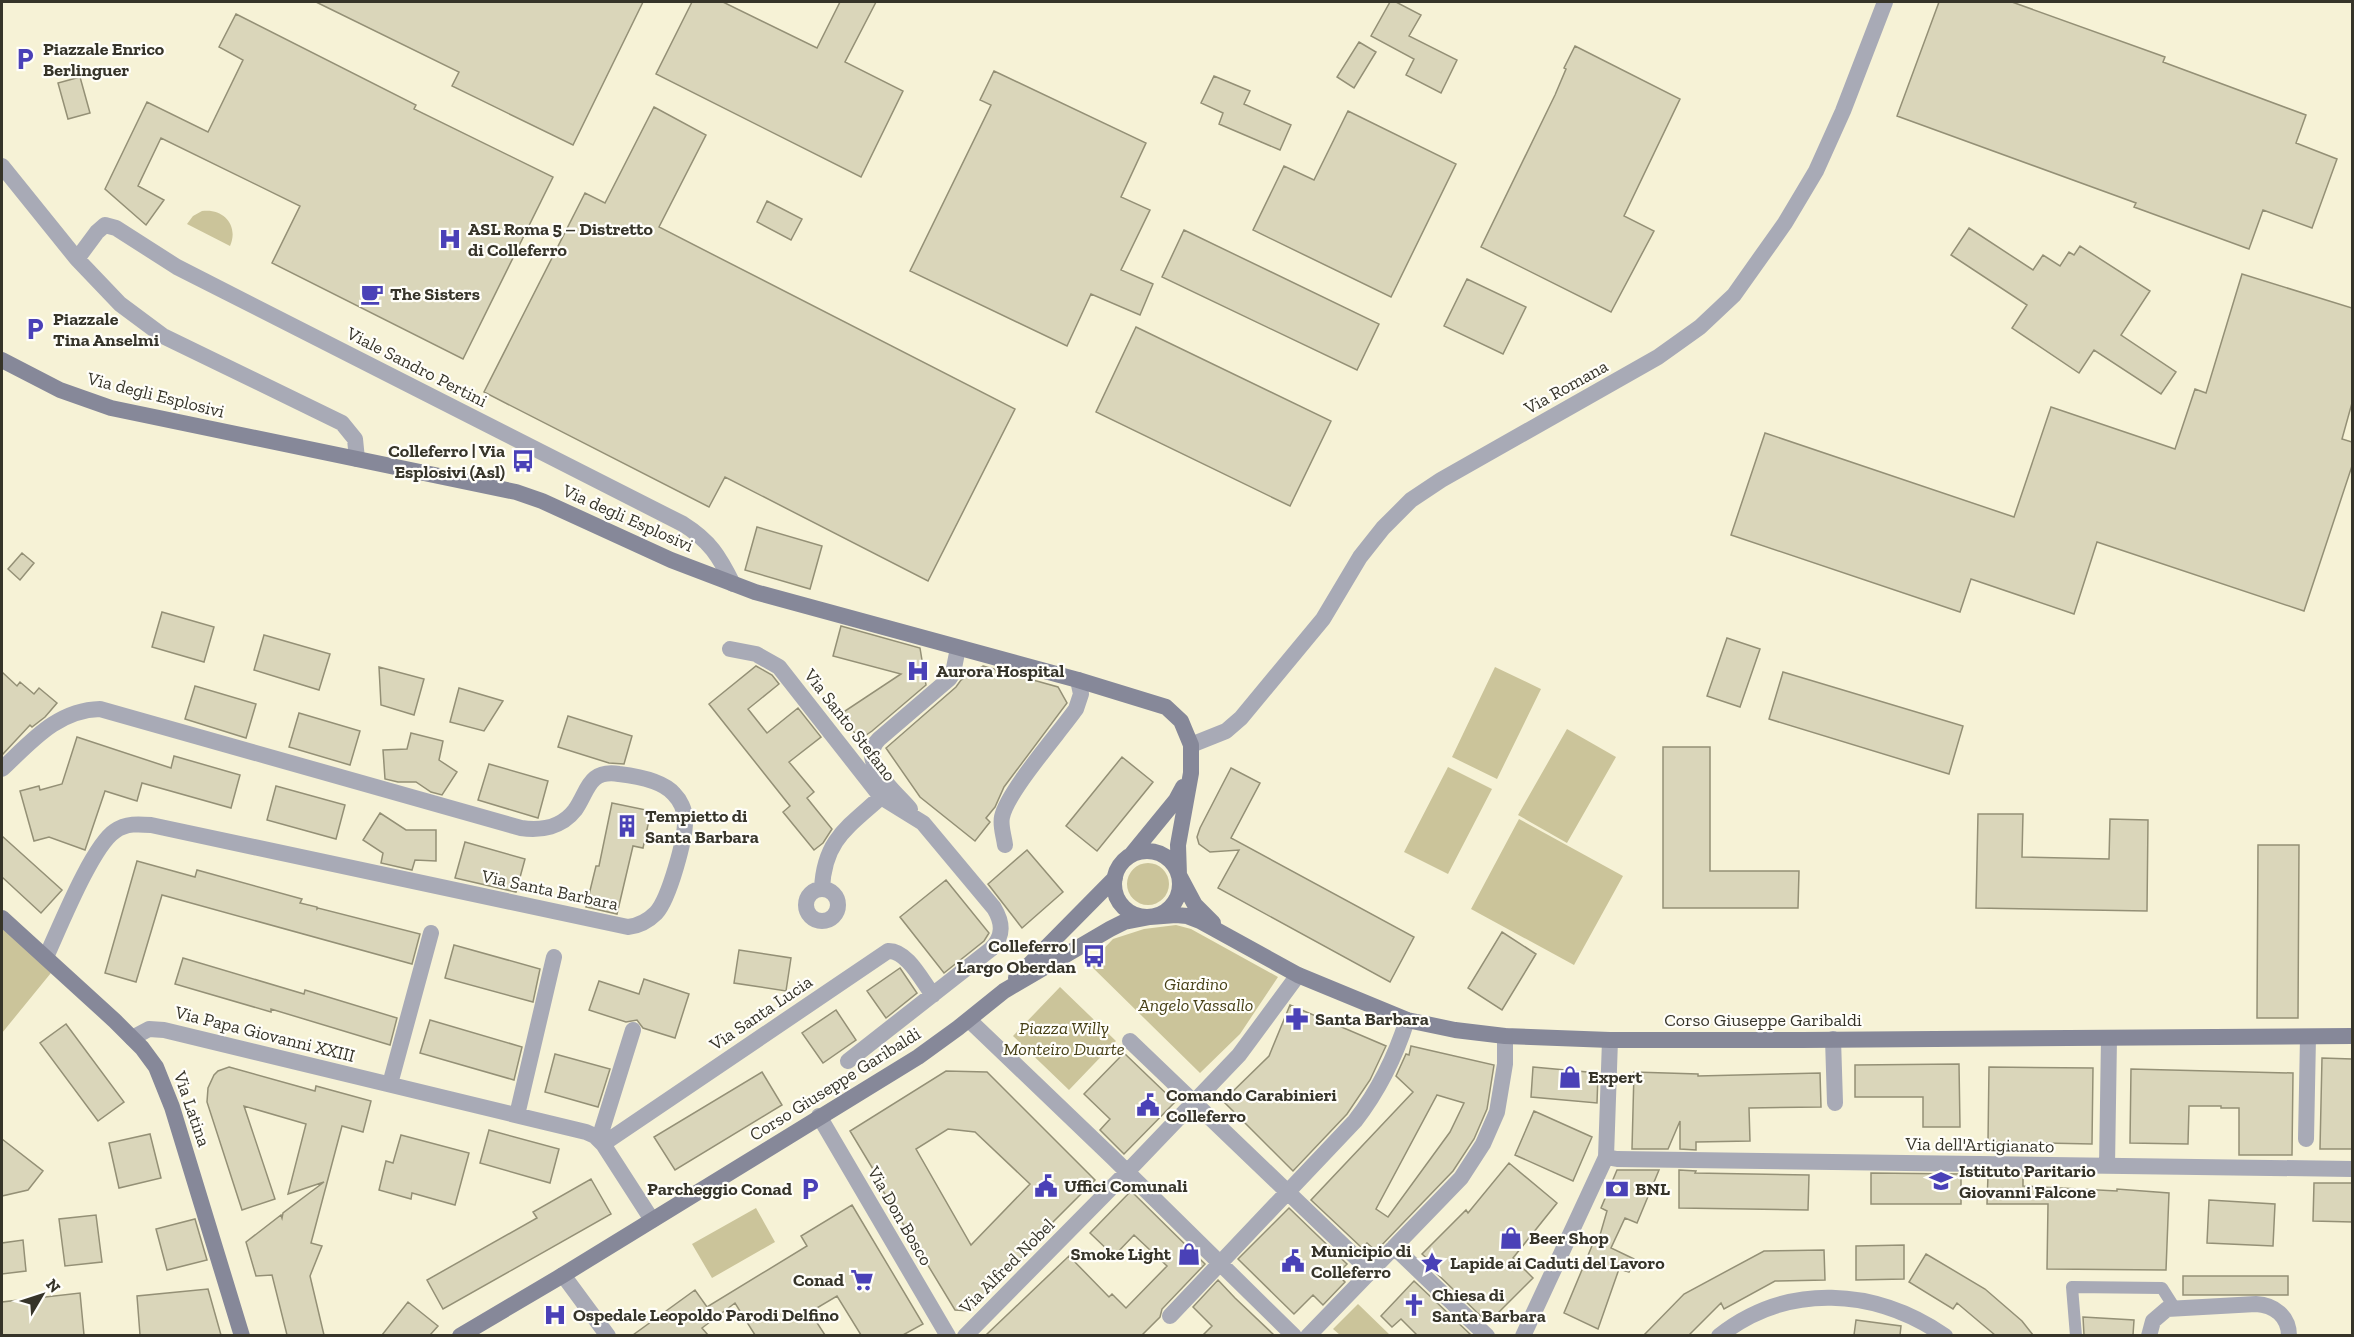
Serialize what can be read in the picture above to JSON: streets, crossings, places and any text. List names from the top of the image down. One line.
{"streets":{"main road":["Via degli Esplosivi","Corso Giuseppe Garibaldi","Via Latina"],"street":["Viale Sandro Pertini","Via Romana","Via Santo Stefano","Via Santa Barbara","Via Santa Lucia","Via Papa Giovanni XXIII","Via dell'Artigianato","Via Don Bosco","Via Alfred Nobel"]},"crossings":[["Viale Sandro Pertini","Via degli Esplosivi"],["Via Romana","Via degli Esplosivi"],["Via degli Esplosivi","Corso Giuseppe Garibaldi"],["Via Santo Stefano","Via Santa Lucia"],["Via Santa Barbara","Via Latina"],["Via Santa Lucia","Via Papa Giovanni XXIII"],["Corso Giuseppe Garibaldi","Via Don Bosco"],["Via Papa Giovanni XXIII","Via Latina"]],"parks":["Giardino Angelo Vassallo","Piazza Willy Monteiro Duarte"],"places":{"parking":["Piazzale Enrico Berlinguer","Piazzale Tina Anselmi","Parcheggio Conad"],"hospital":["ASL Roma 5 – Distretto di Colleferro","Aurora Hospital","Ospedale Leopoldo Parodi Delfino"],"cafe":["The Sisters"],"bus stop":["Colleferro | Via Esplosivi (Asl)","Colleferro | Largo Oberdan"],"building":["Tempietto di Santa Barbara"],"pharmacy":["Santa Barbara"],"shop":["Expert","Beer Shop","Smoke Light"],"public building":["Comando Carabinieri Colleferro","Uffici Comunali","Municipio di Colleferro"],"school or university":["Istituto Paritario Giovanni Falcone"],"bank":["BNL"],"place":["Lapide ai Caduti del Lavoro"],"supermarket":["Conad"],"church":["Chiesa di Santa Barbara"]},"north":"top right"}
